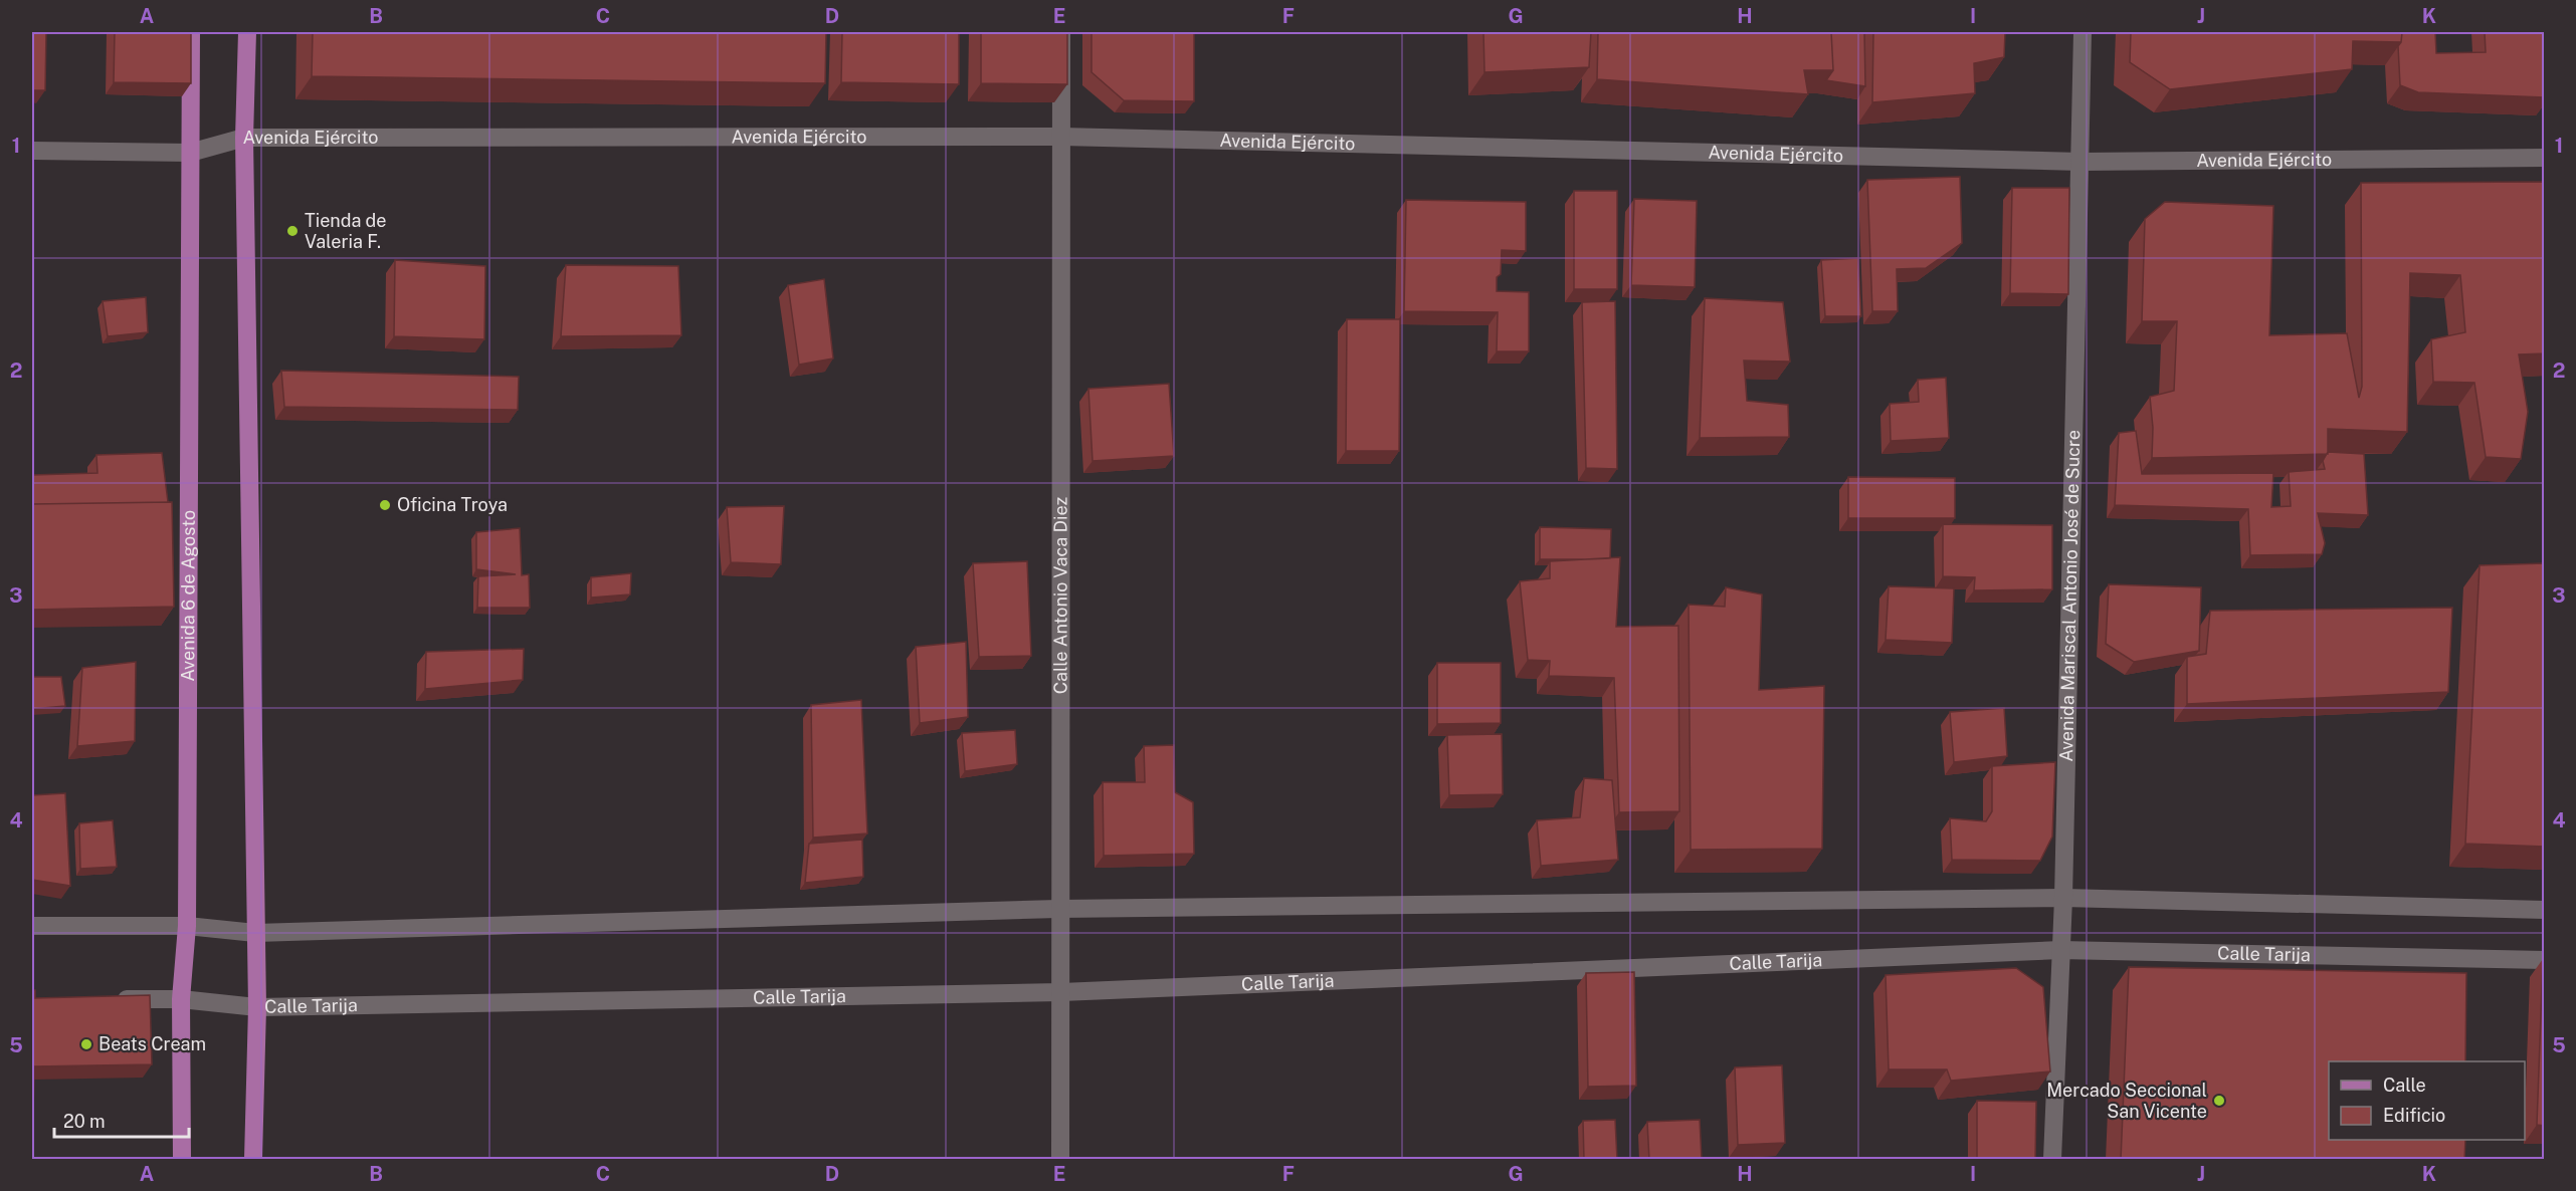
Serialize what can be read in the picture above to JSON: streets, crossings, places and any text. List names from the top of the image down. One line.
{"streets":{"main road":["Avenida 6 de Agosto"],"street":["Avenida Ejército","Calle Antonio Vaca Diez","Avenida Mariscal Antonio José de Sucre","Calle Tarija"]},"crossings":[["Avenida Ejército","Avenida 6 de Agosto"],["Avenida Ejército","Calle Antonio Vaca Diez"],["Avenida Ejército","Avenida Mariscal Antonio José de Sucre"],["Avenida 6 de Agosto","Calle Tarija"],["Calle Antonio Vaca Diez","Calle Tarija"],["Avenida Mariscal Antonio José de Sucre","Calle Tarija"]],"places":["Tienda de Valeria F.","Oficina Troya","Beats Cream","Mercado Seccional San Vicente"],"legend":["Calle","Edificio"],"scale_bar":"20 m","grid":{"columns":["A","B","C","D","E","F","G","H","I","J","K"],"rows":["1","2","3","4","5"]}}
